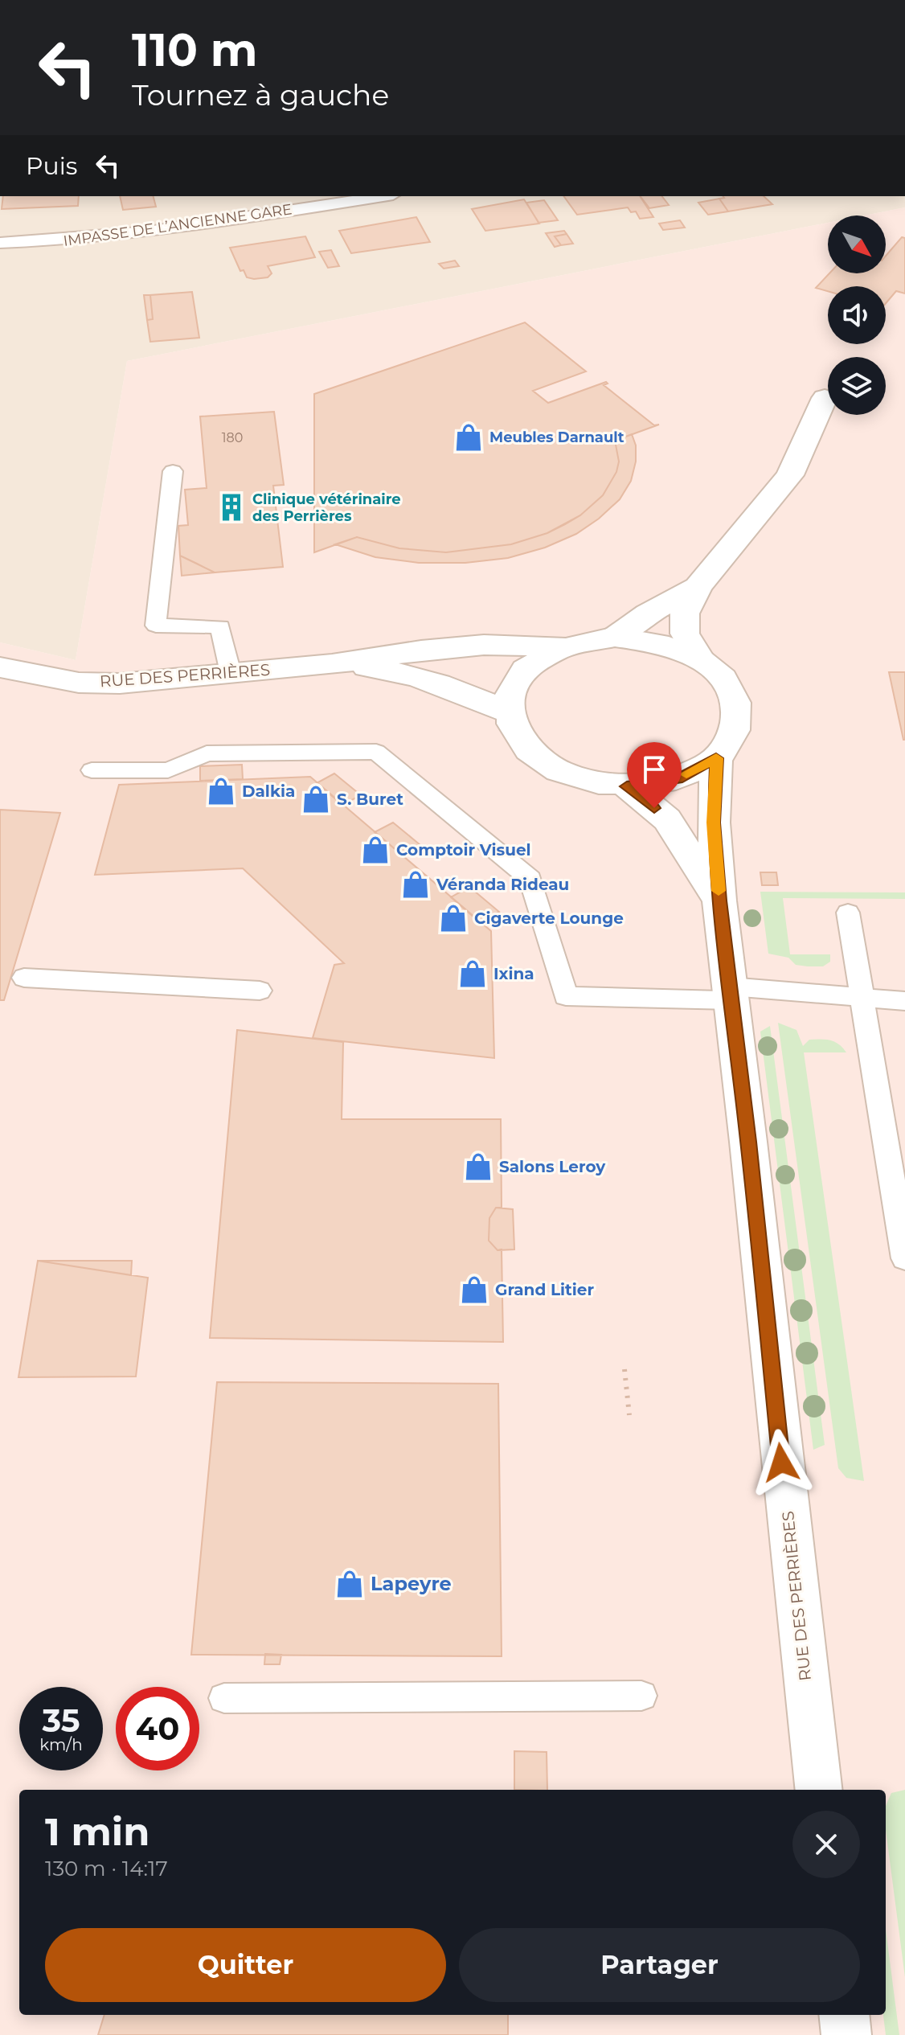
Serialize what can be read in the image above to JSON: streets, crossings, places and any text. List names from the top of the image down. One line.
{"streets":{"street":["RUE DES PERRIÈRES"],"lane":["IMPASSE DE L’ANCIENNE GARE"]},"places":{"shop":["Meubles Darnault","Dalkia","S. Buret","Comptoir Visuel","Véranda Rideau","Cigaverte Lounge","Ixina","Salons Leroy","Grand Litier","Lapeyre"],"building":["Clinique vétérinaire des Perrières"]},"house_numbers":["180"],"north":"bottom right","page":{"turn":["110 m","Tournez à gauche"],"then":"Puis","speed":"35 km/h","limit":"40","heading":["1 min","130 m · 14:17"],"buttons":["Quitter","Partager"]}}
